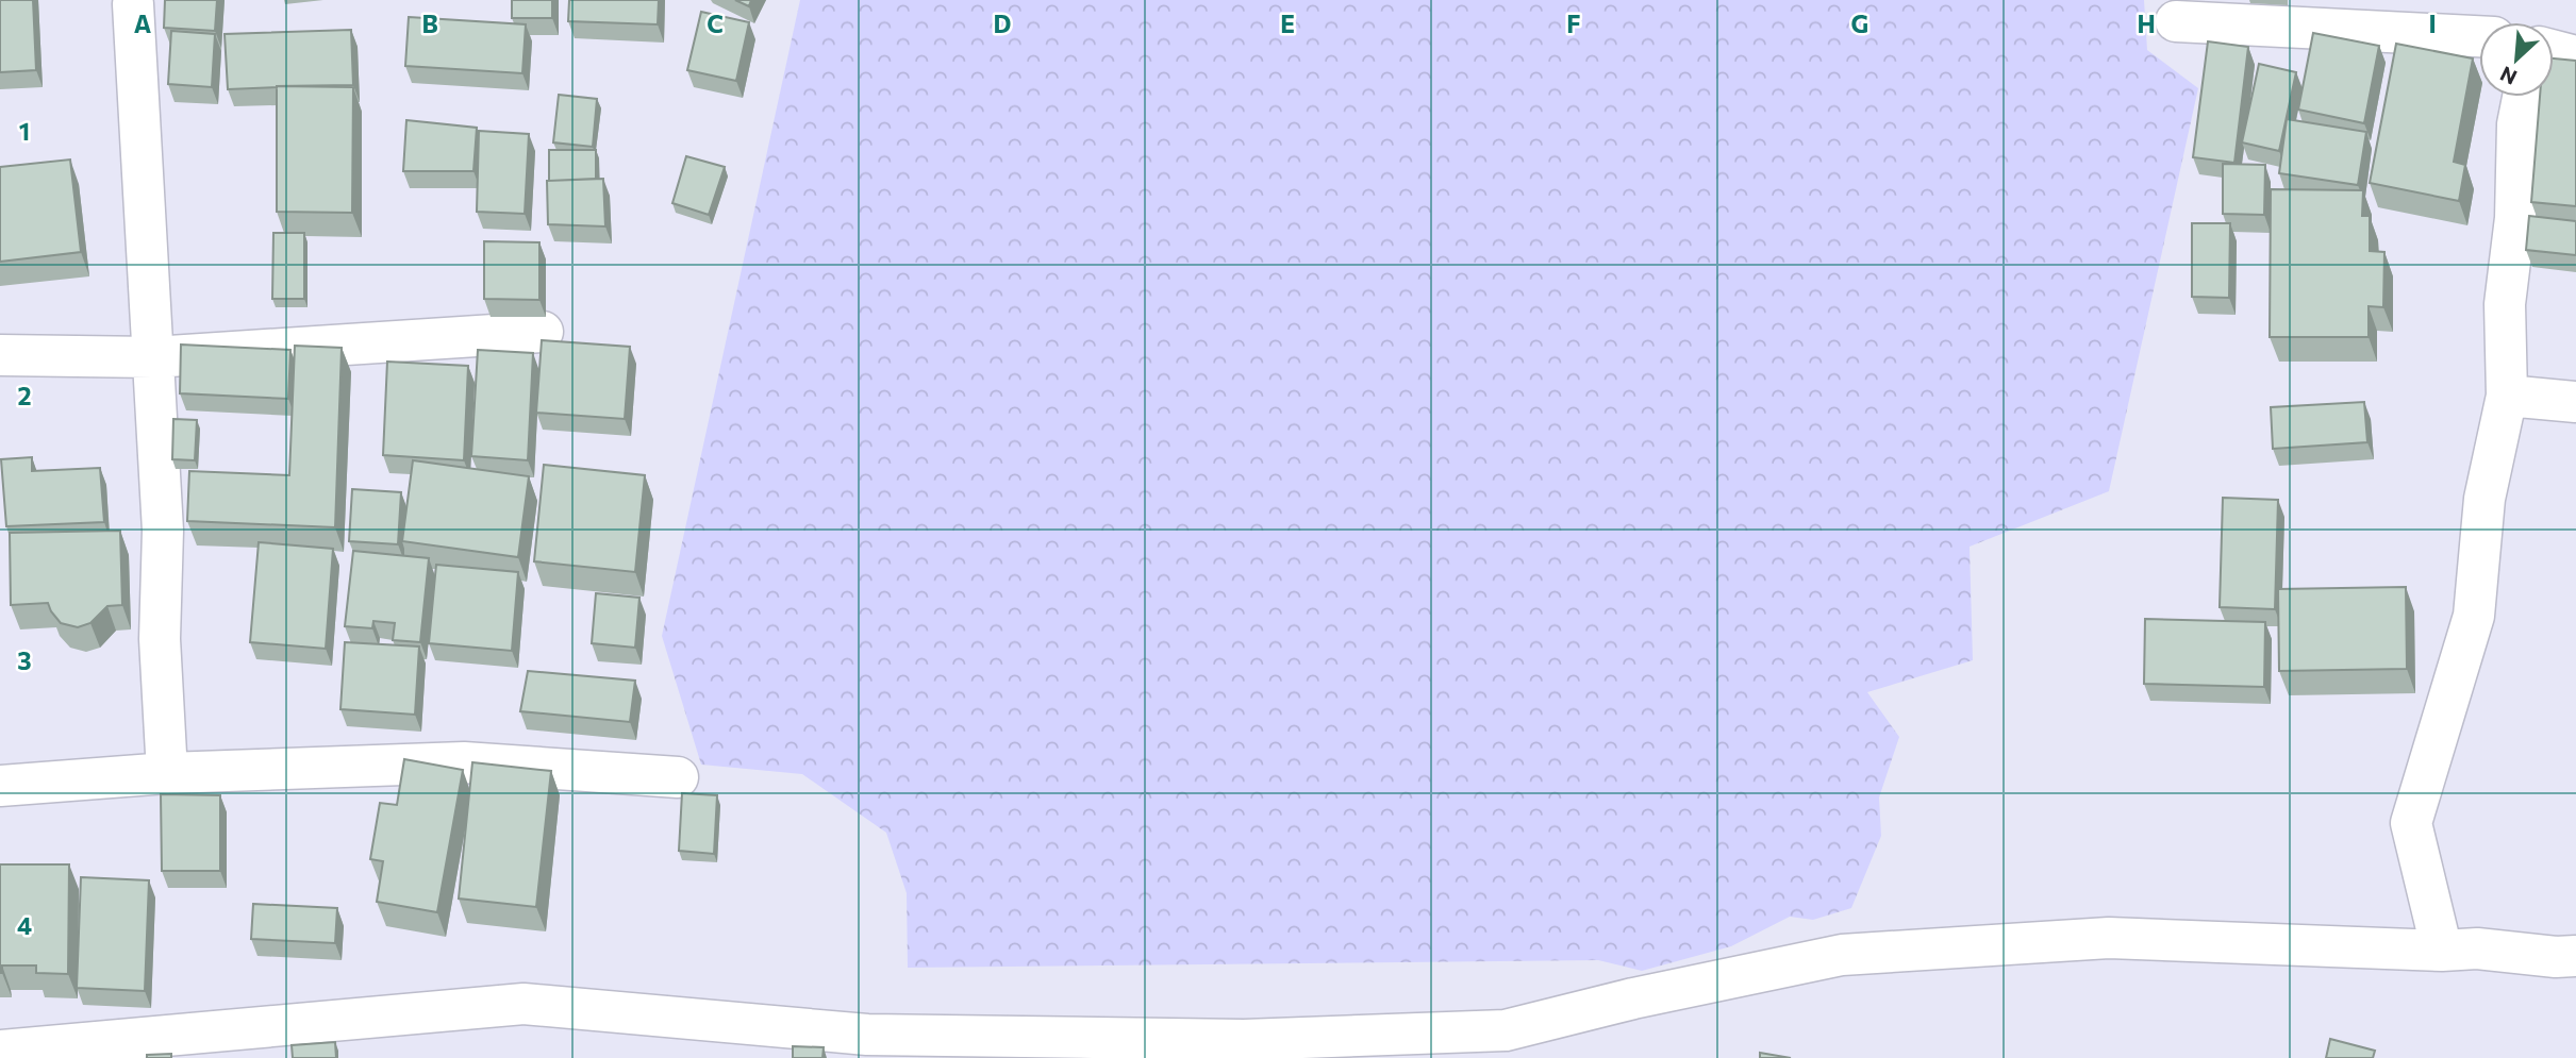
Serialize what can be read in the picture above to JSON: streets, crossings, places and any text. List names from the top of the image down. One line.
{"north":"bottom left","grid":{"columns":["A","B","C","D","E","F","G","H","I"],"rows":["1","2","3","4"]}}
